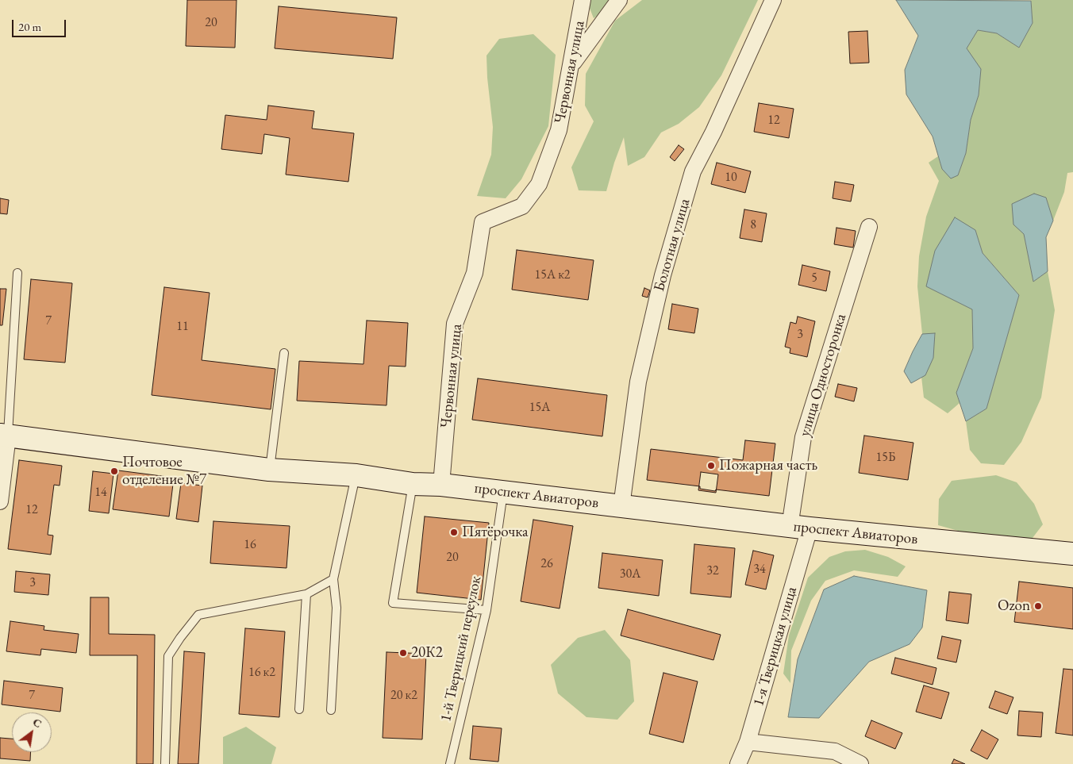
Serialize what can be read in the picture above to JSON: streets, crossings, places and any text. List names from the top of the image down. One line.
{"streets":{"street":["Червонная улица","Болотная улица","улица Односторонка","проспект Авиаторов","1-я Тверицкая улица"],"lane":["1-й Тверицкий переулок"]},"crossings":[["Червонная улица","проспект Авиаторов"],["Болотная улица","проспект Авиаторов"],["улица Односторонка","проспект Авиаторов"],["улица Односторонка","1-я Тверицкая улица"],["проспект Авиаторов","1-я Тверицкая улица"],["проспект Авиаторов","1-й Тверицкий переулок"]],"places":["Пожарная часть","Почтовое отделение №7","Пятёрочка","Ozon","20К2"],"house_numbers":["20","12","10","8","15А к2","5","7","11","3","15А","15Б","14","12","16","20","26","34","32","30А","3","16 к2","7","20 к2"],"scale_bar":"20 m","north":"top right"}
